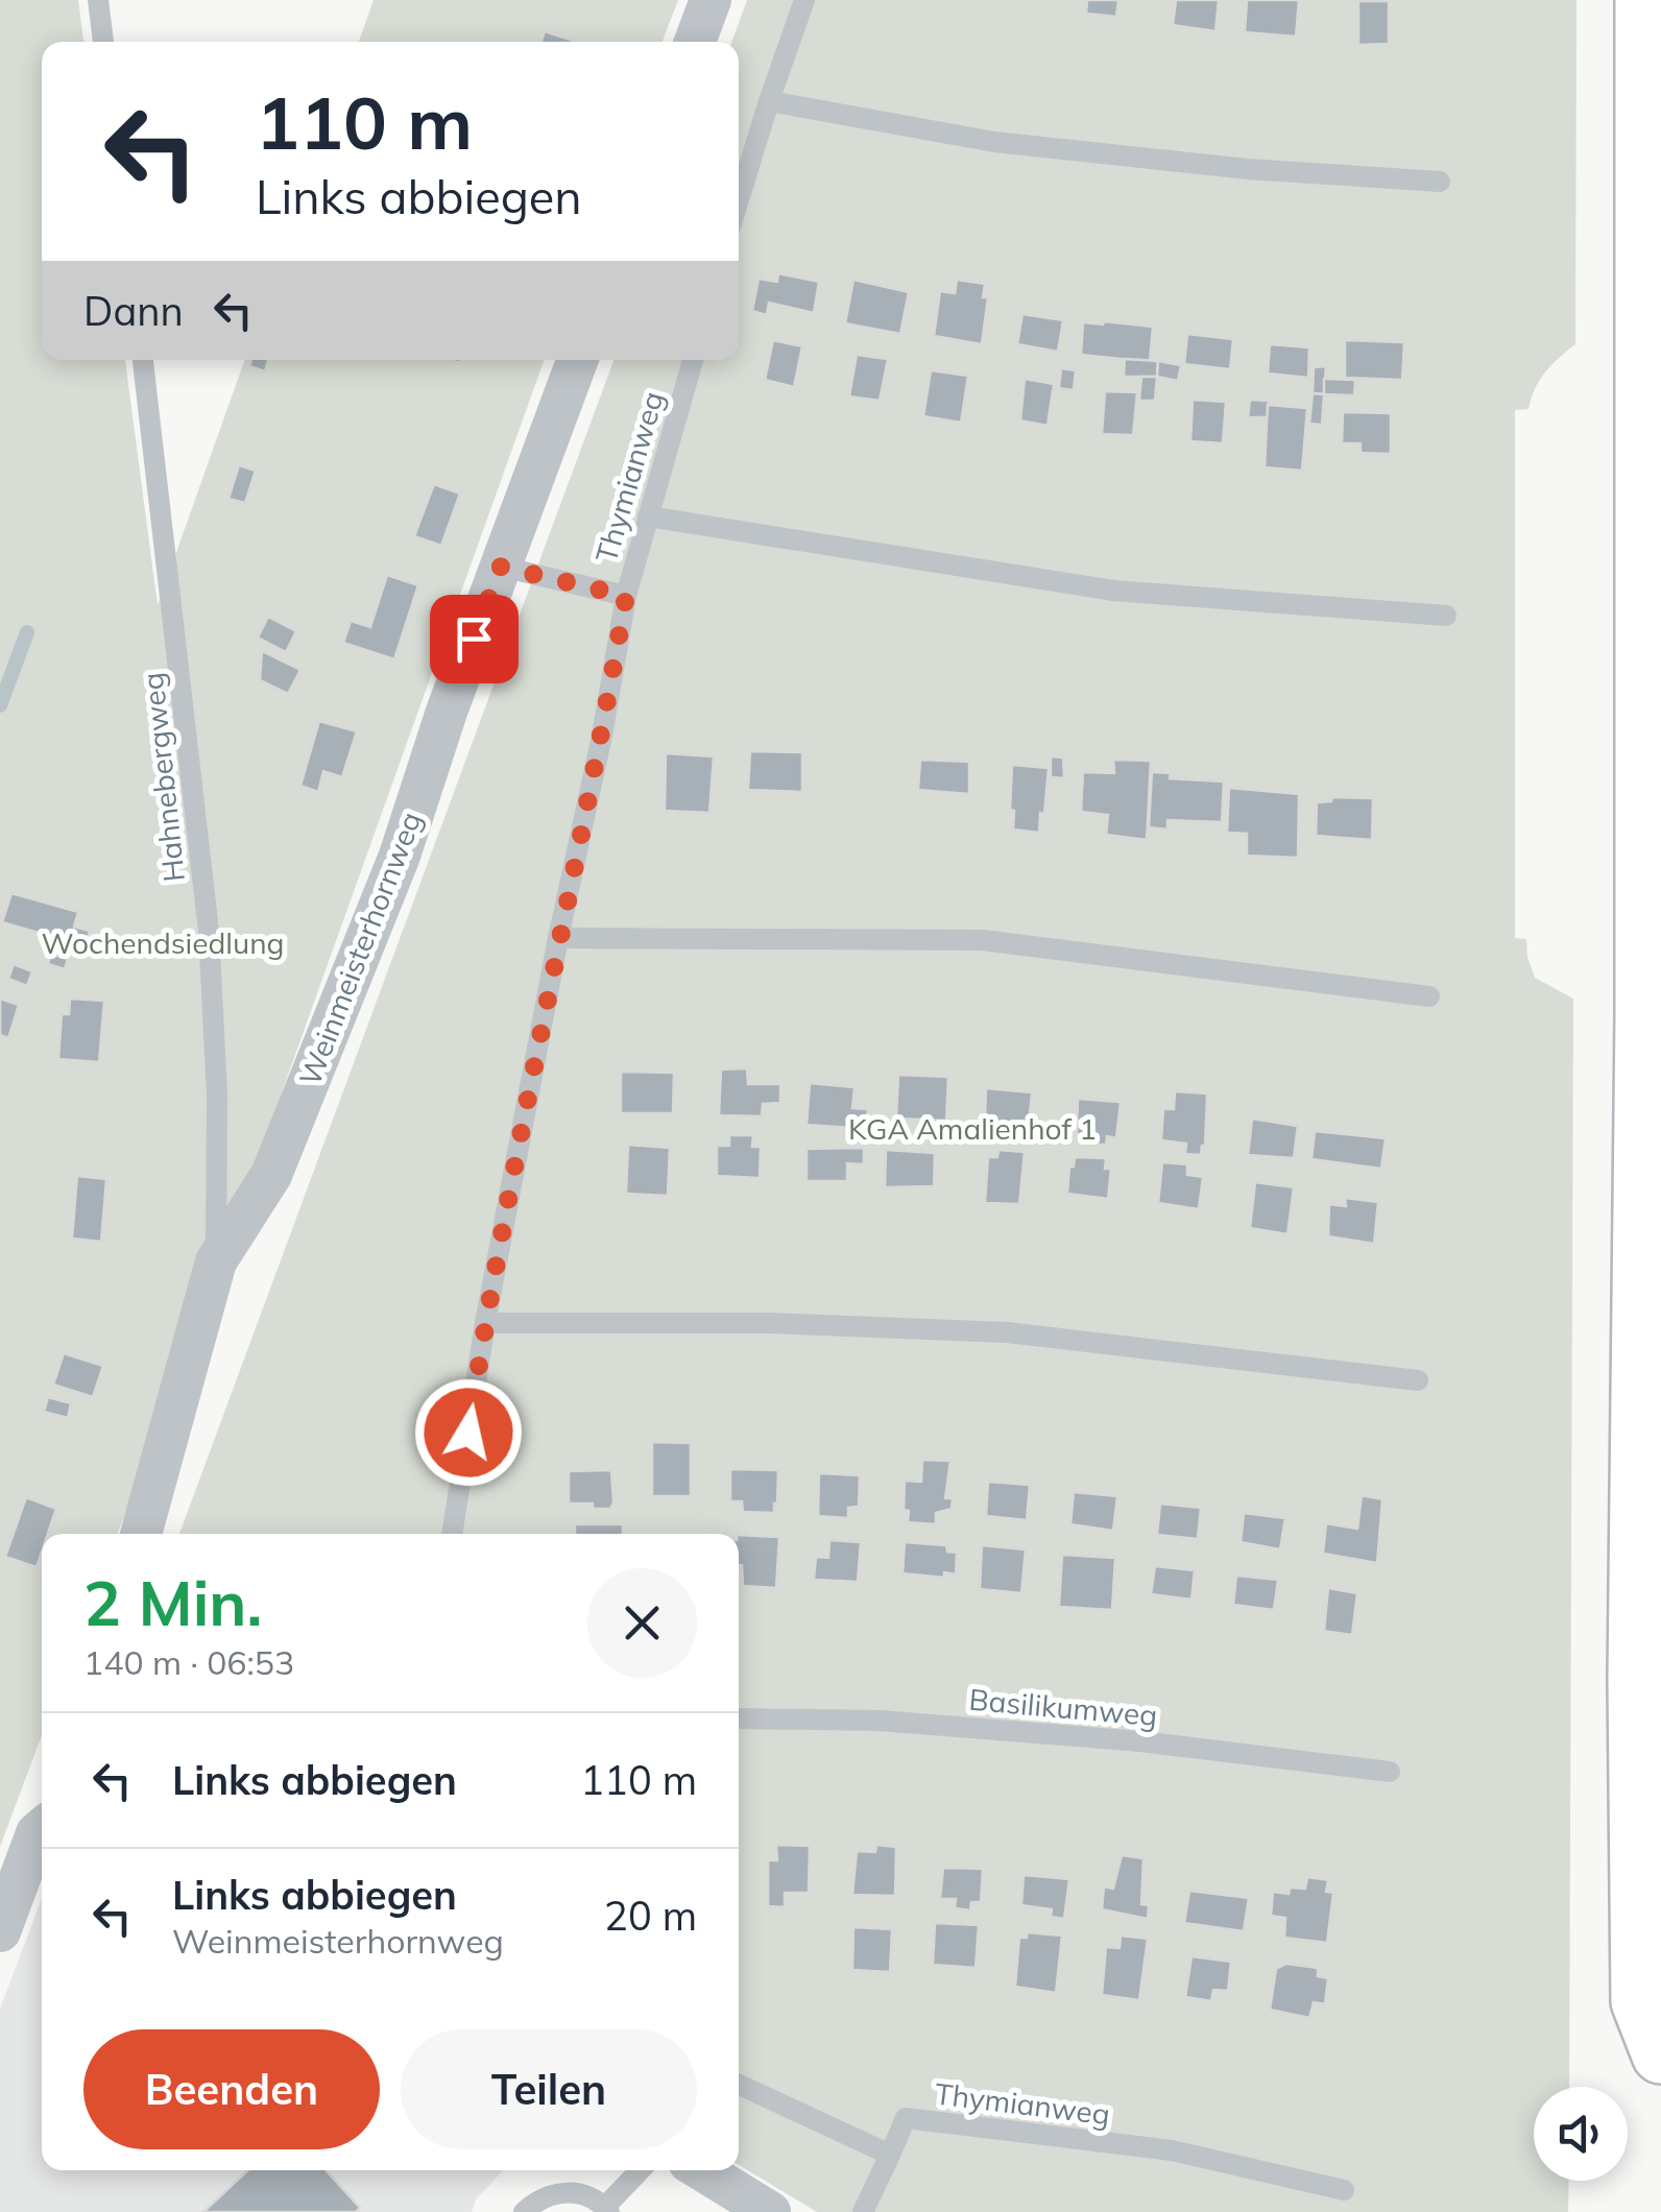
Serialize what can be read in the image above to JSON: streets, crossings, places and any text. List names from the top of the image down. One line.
{"streets":{"street":["Weinmeisterhornweg"],"lane":["Thymianweg","Hahnebergweg","Basilikumweg"]},"crossings":[["Hahnebergweg","Weinmeisterhornweg"]],"parks":["Wochendsiedlung","KGA Amalienhof 1"],"page":{"turn":["110 m","Links abbiegen"],"then":"Dann","heading":["2 Min.","140 m · 06:53"],"list":[{"name":"Links abbiegen","value":"110 m"},{"name":"Links abbiegen","note":"Weinmeisterhornweg","value":"20 m"}],"buttons":["Beenden","Teilen"]}}
